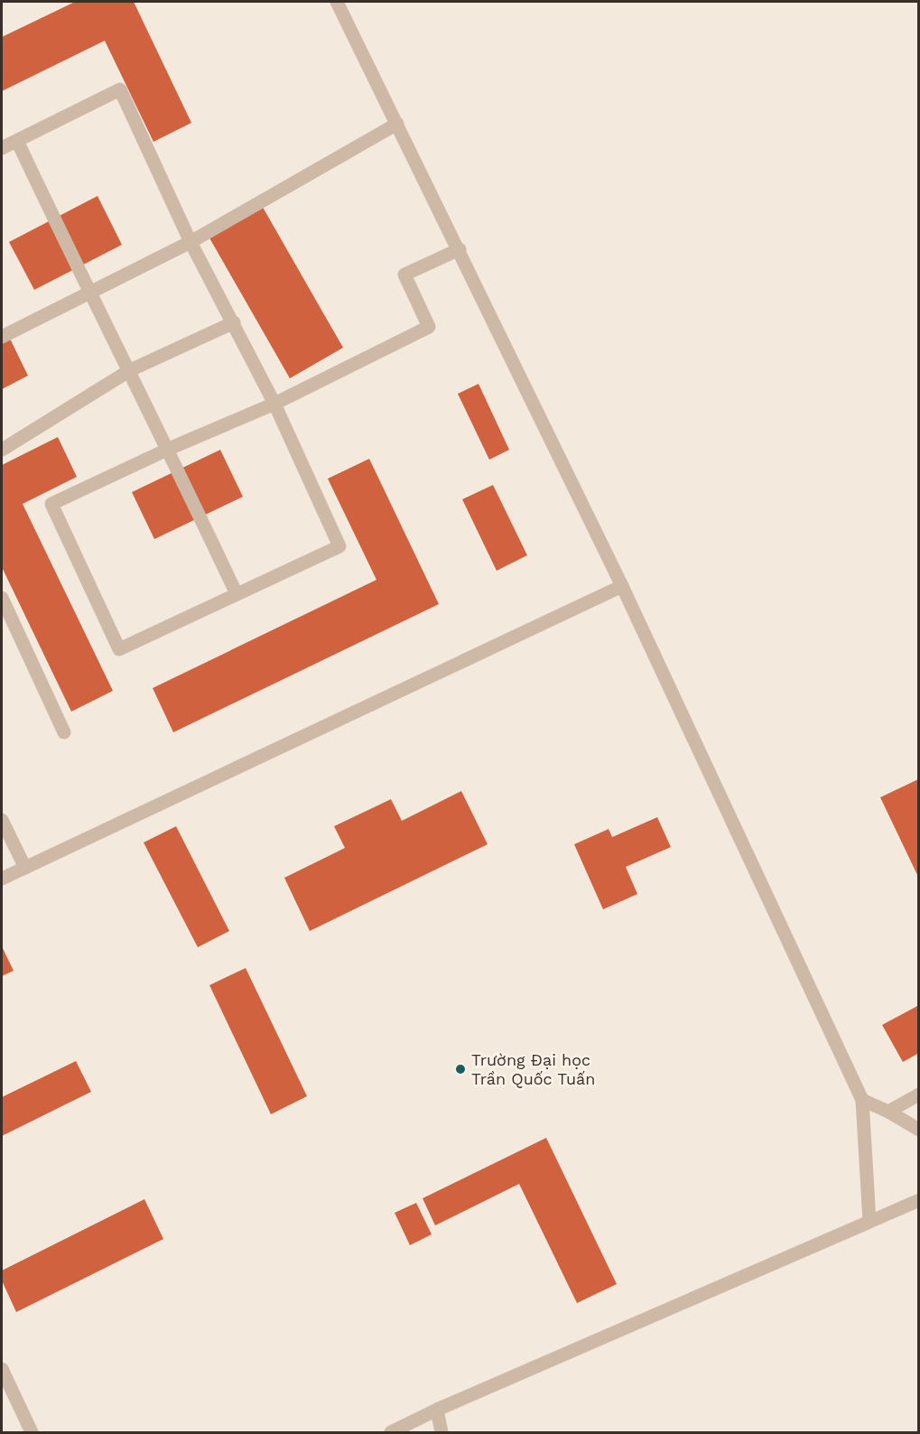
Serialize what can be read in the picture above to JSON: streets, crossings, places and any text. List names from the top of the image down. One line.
{"places":["Trường Đại học Trần Quốc Tuấn"]}
